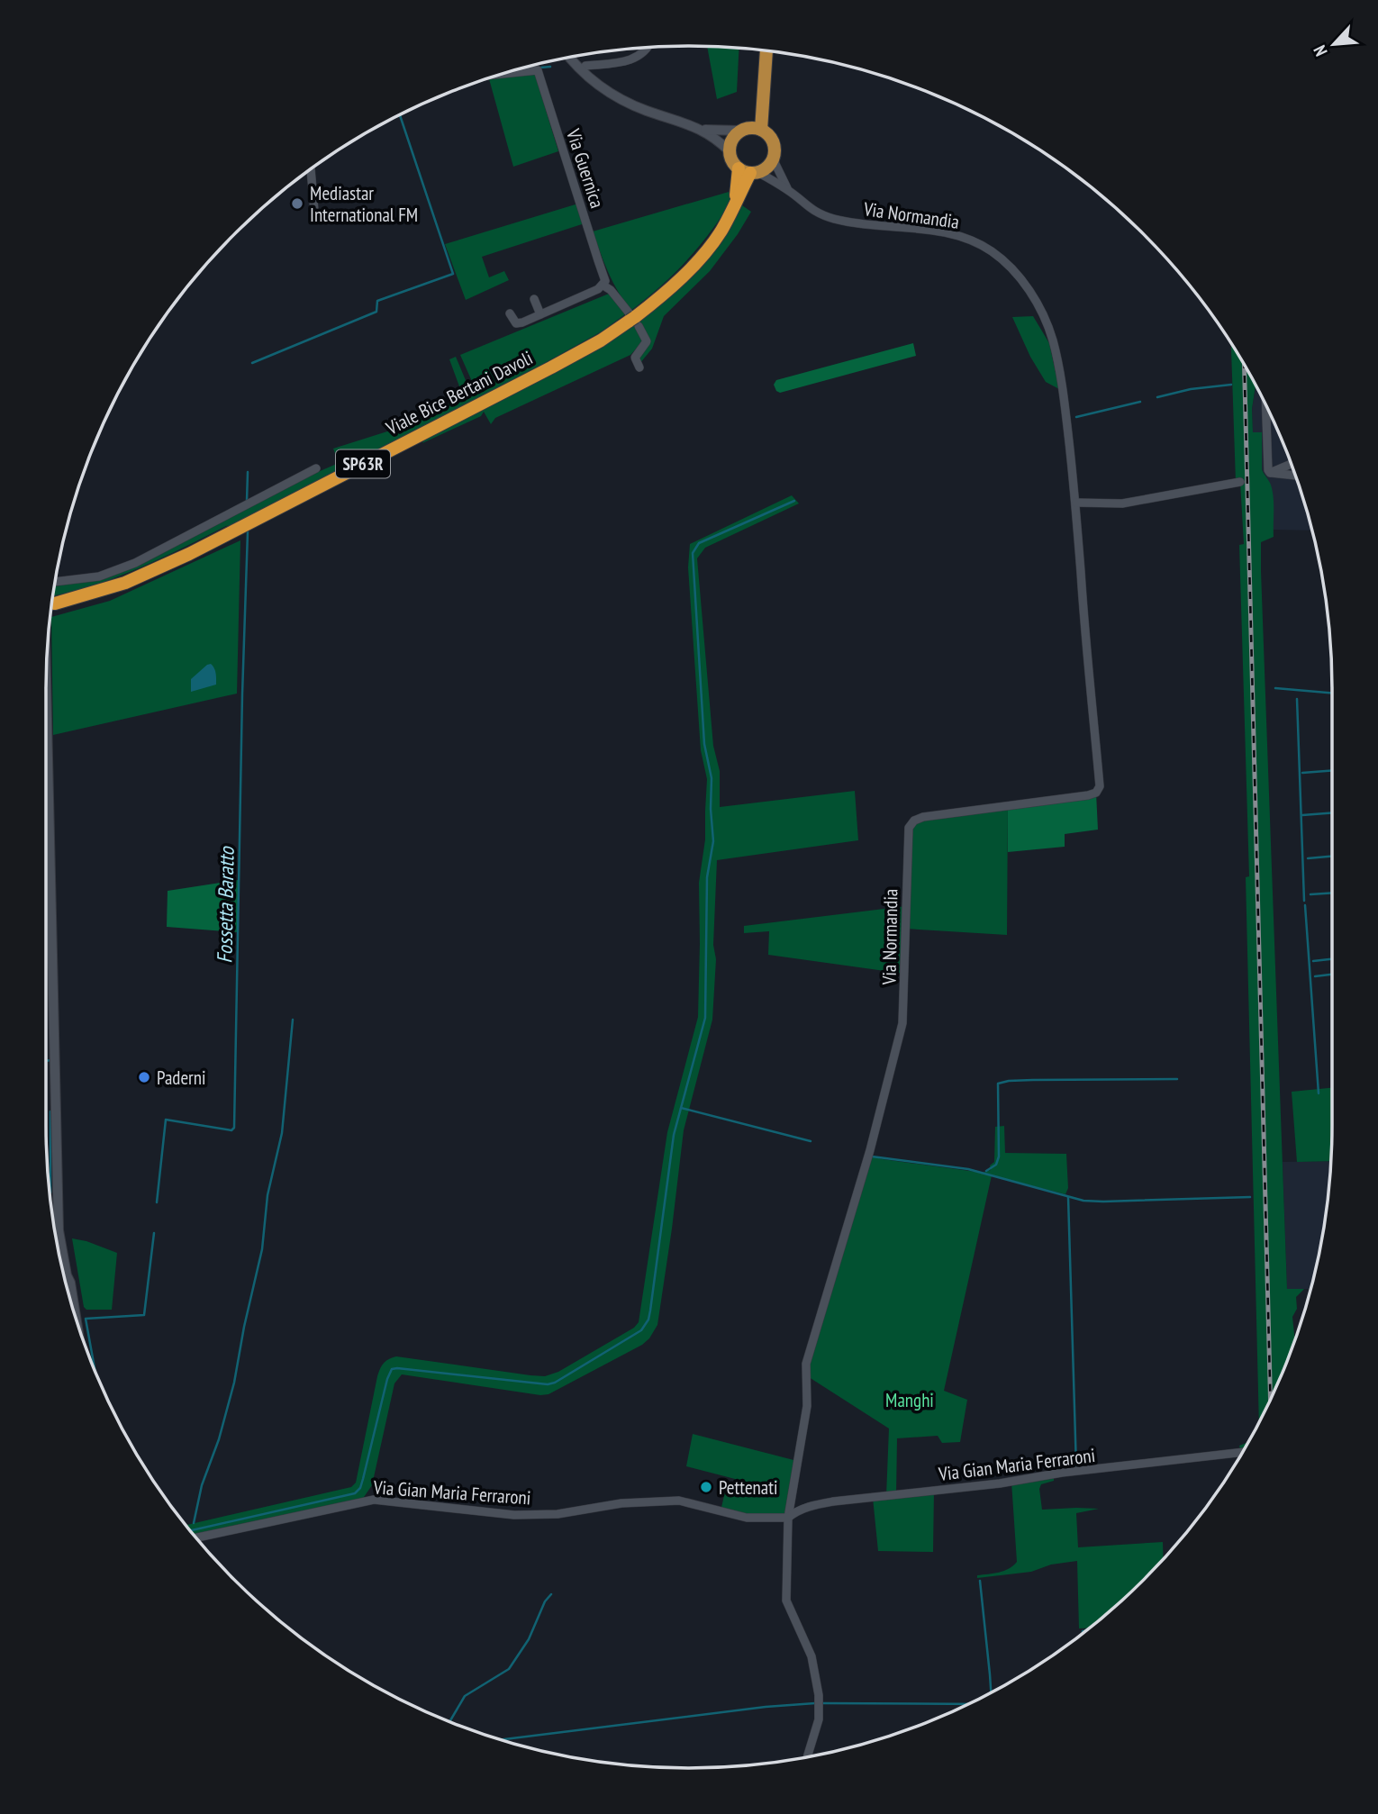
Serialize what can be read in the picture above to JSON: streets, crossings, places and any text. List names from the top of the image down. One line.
{"streets":{"highway":["Viale Bice Bertani Davoli","SP63R"],"street":["Via Guernica","Via Normandia","Via Gian Maria Ferraroni"]},"crossings":[["Via Normandia","Via Gian Maria Ferraroni"]],"water":["Fossetta Baratto"],"parks":["Manghi"],"places":["Mediastar International FM","Paderni","Pettenati"],"north":"bottom left"}
